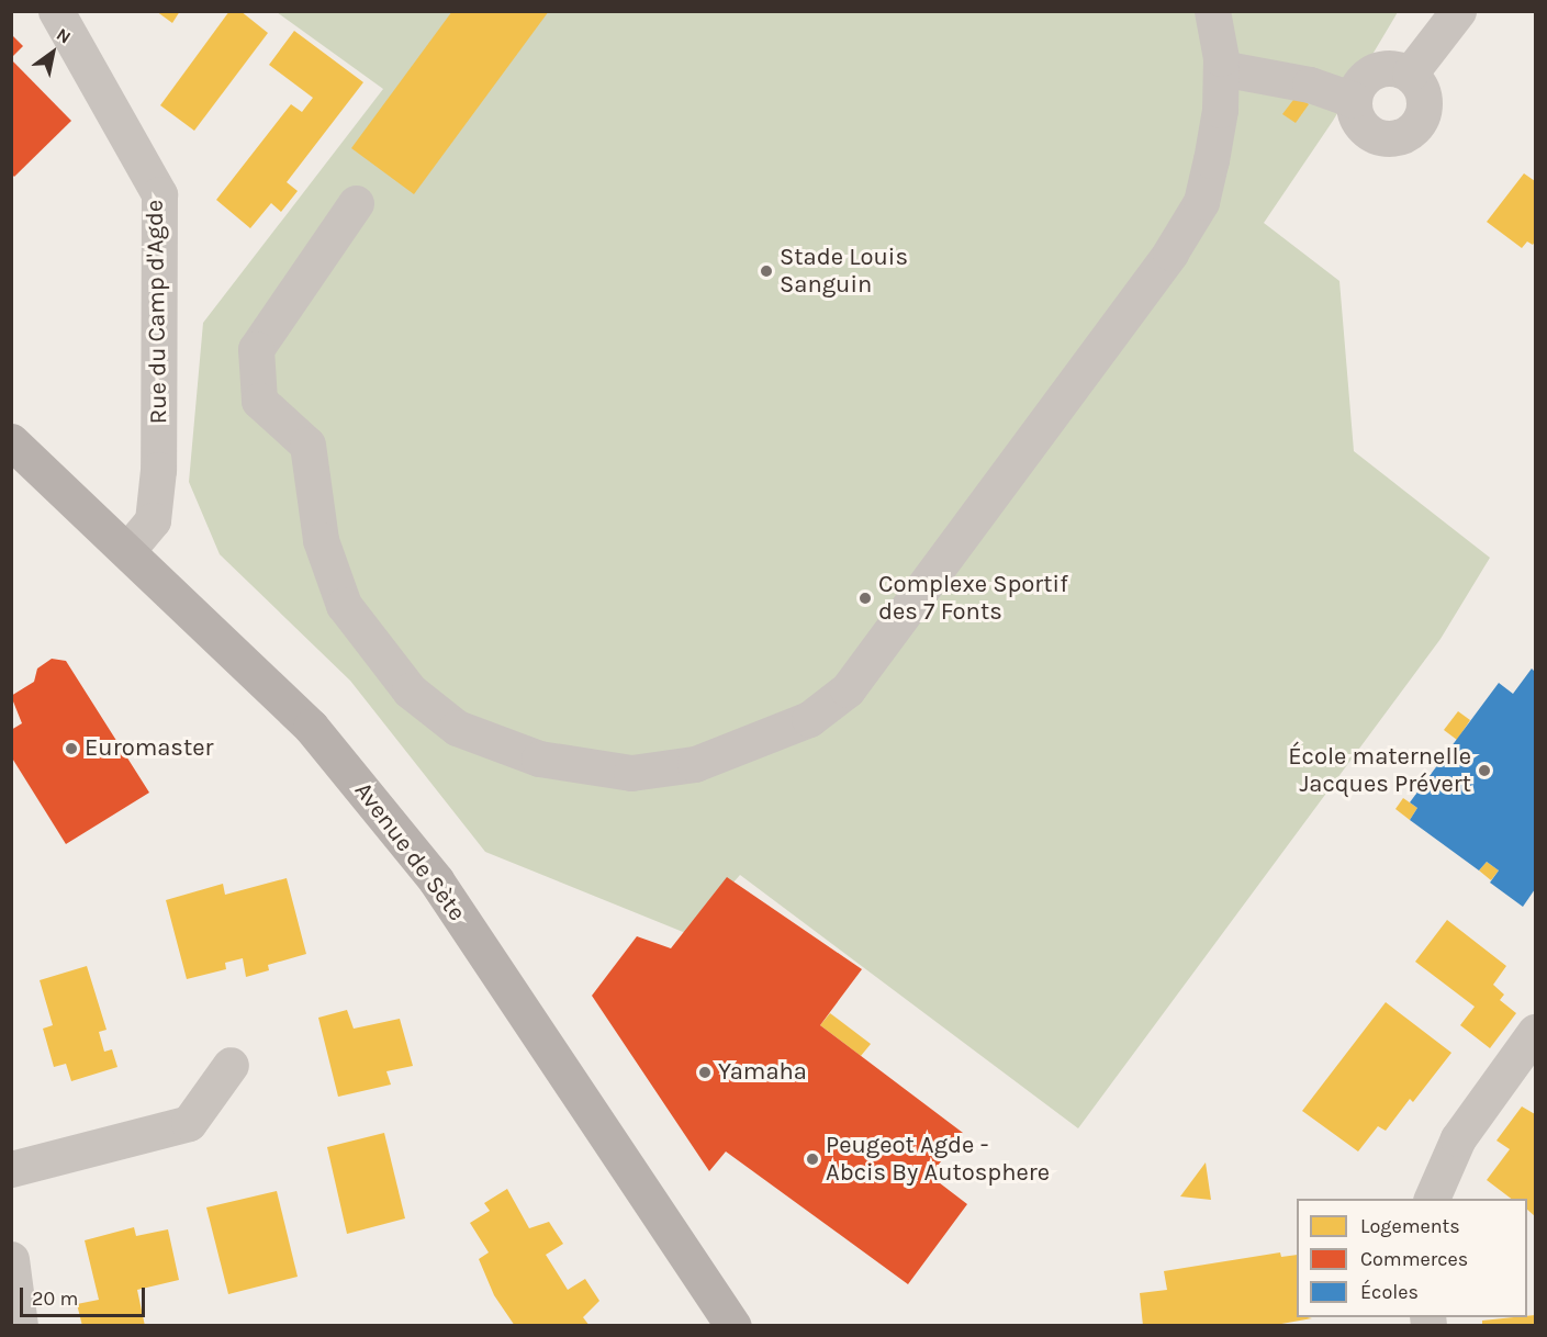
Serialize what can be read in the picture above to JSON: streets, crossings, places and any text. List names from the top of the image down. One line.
{"streets":{"main road":["Avenue de Sète"],"street":["Rue du Camp d'Agde"]},"crossings":[["Rue du Camp d'Agde","Avenue de Sète"]],"places":["Stade Louis Sanguin","Complexe Sportif des 7 Fonts","Euromaster","École maternelle Jacques Prévert","Yamaha","Peugeot Agde - Abcis By Autosphere"],"legend":["Logements","Commerces","Écoles"],"scale_bar":"20 m","north":"top right"}
